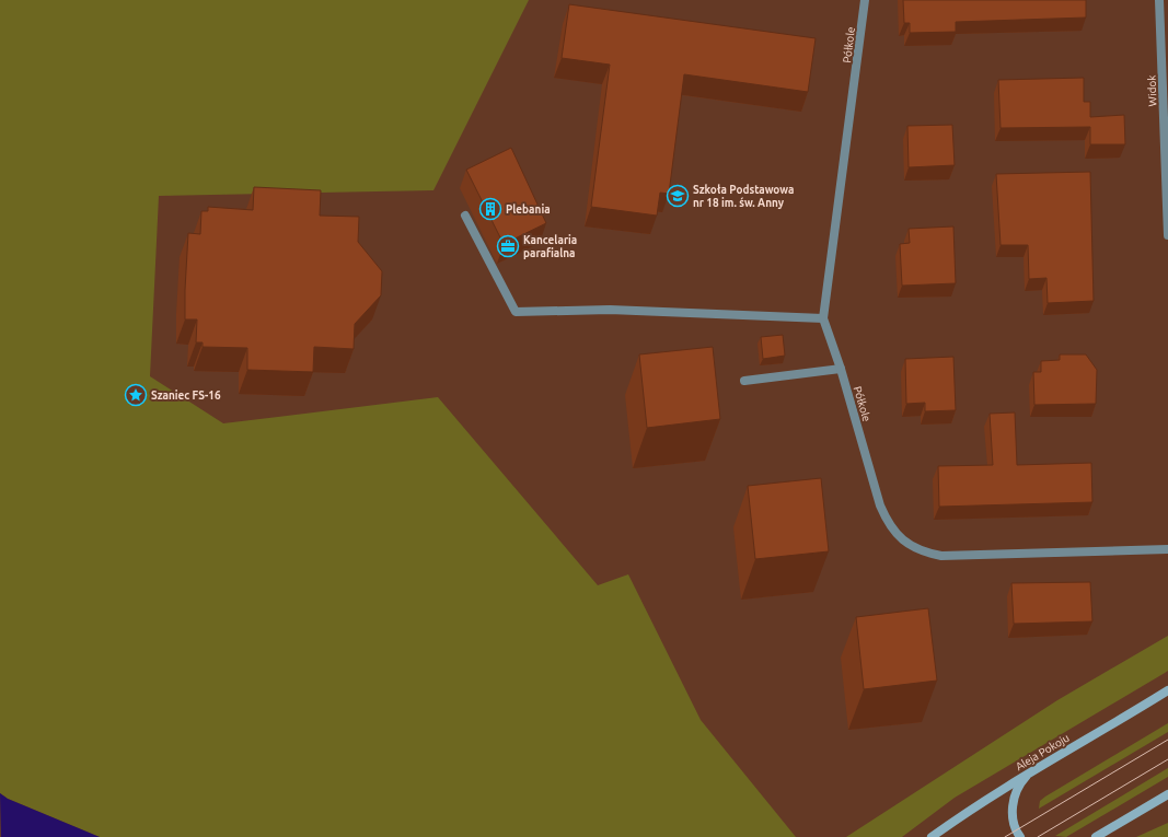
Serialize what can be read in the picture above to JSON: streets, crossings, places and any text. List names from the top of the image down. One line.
{"streets":{"main road":["Aleja Pokoju"],"street":["Półkole","Widok"]},"places":{"school or university":["Szkoła Podstawowa nr 18 im. św. Anny"],"building":["Plebania"],"office":["Kancelaria parafialna"],"place":["Szaniec FS-16"]}}
